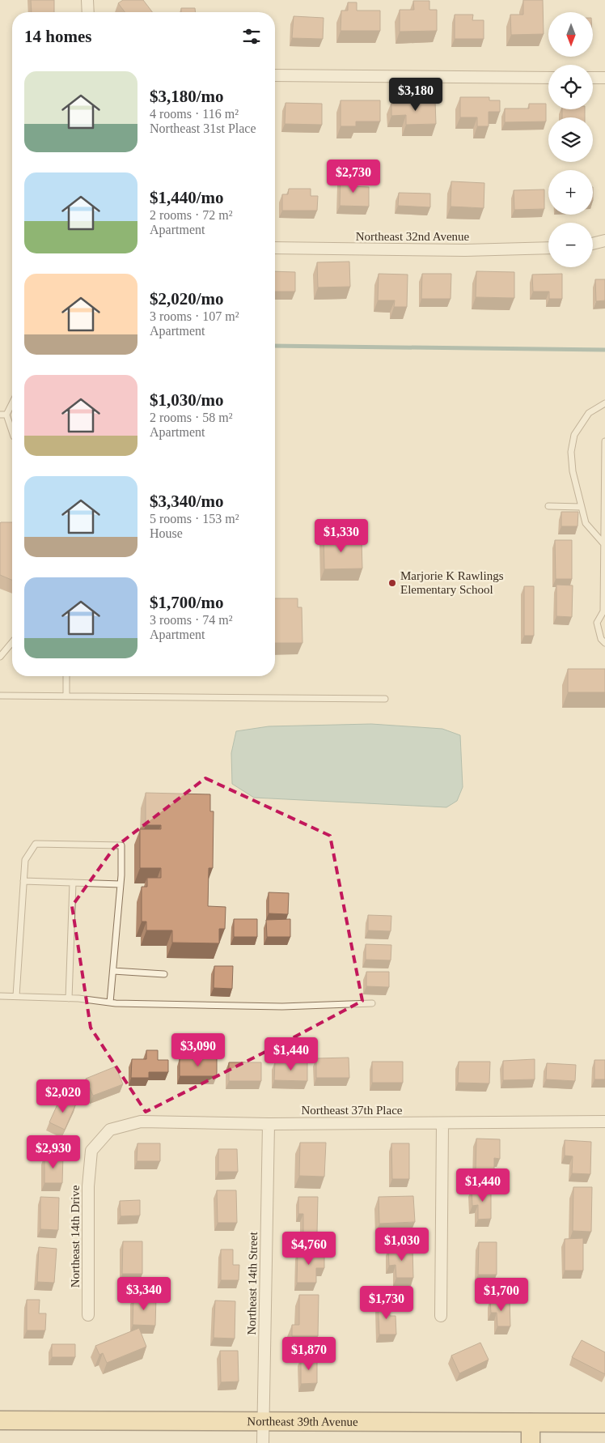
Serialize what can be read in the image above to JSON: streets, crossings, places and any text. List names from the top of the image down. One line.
{"streets":{"main road":["Northeast 39th Avenue"],"street":["Northeast 32nd Avenue","Northeast 37th Place","Northeast 14th Drive","Northeast 14th Street"]},"crossings":[["Northeast 37th Place","Northeast 14th Drive"],["Northeast 37th Place","Northeast 14th Street"],["Northeast 14th Street","Northeast 39th Avenue"]],"places":["Marjorie K Rawlings Elementary School"],"north":"bottom","page":{"map_buttons":["+","−"],"heading":"14 homes","list":[{"name":"$3,180/mo","note":"4 rooms · 116 m² · Northeast 31st Place"},{"name":"$1,440/mo","note":"2 rooms · 72 m² · Apartment"},{"name":"$2,020/mo","note":"3 rooms · 107 m² · Apartment"},{"name":"$1,030/mo","note":"2 rooms · 58 m² · Apartment"},{"name":"$3,340/mo","note":"5 rooms · 153 m² · House"},{"name":"$1,700/mo","note":"3 rooms · 74 m² · Apartment"}],"price":["$3,180","$2,730","$1,330","$3,090","$1,440","$2,020","$2,930","$1,440","$1,030","$4,760","$3,340","$1,700","$1,730","$1,870"]}}
